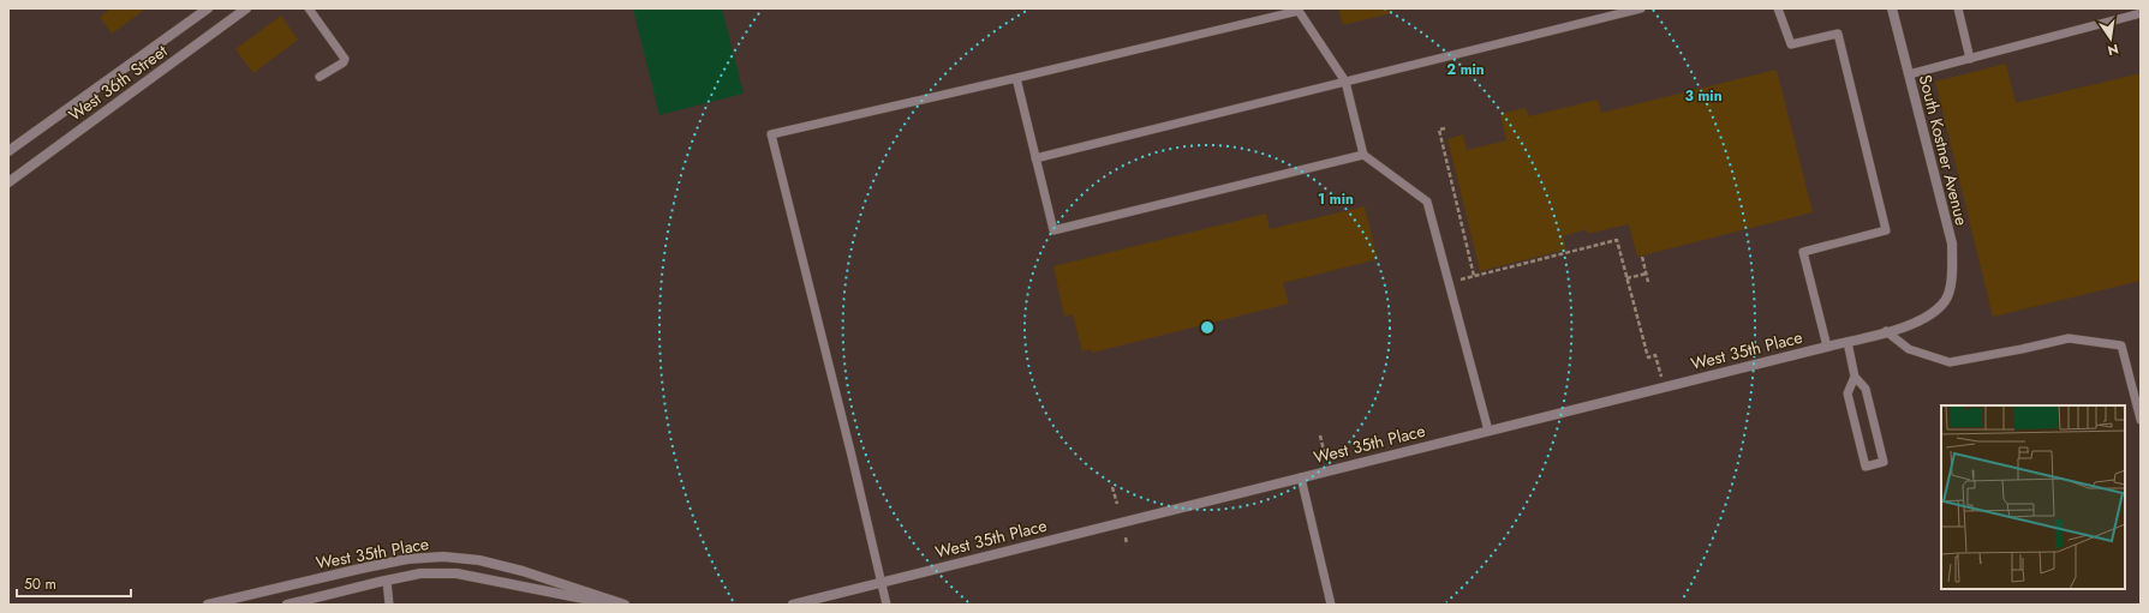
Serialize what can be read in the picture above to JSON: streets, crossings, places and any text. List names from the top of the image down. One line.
{"streets":{"street":["West 36th Street","South Kostner Avenue","West 35th Place"]},"crossings":[["South Kostner Avenue","West 35th Place"]],"scale_bar":"50 m","north":"bottom","rings":["2 min","3 min","1 min"]}
